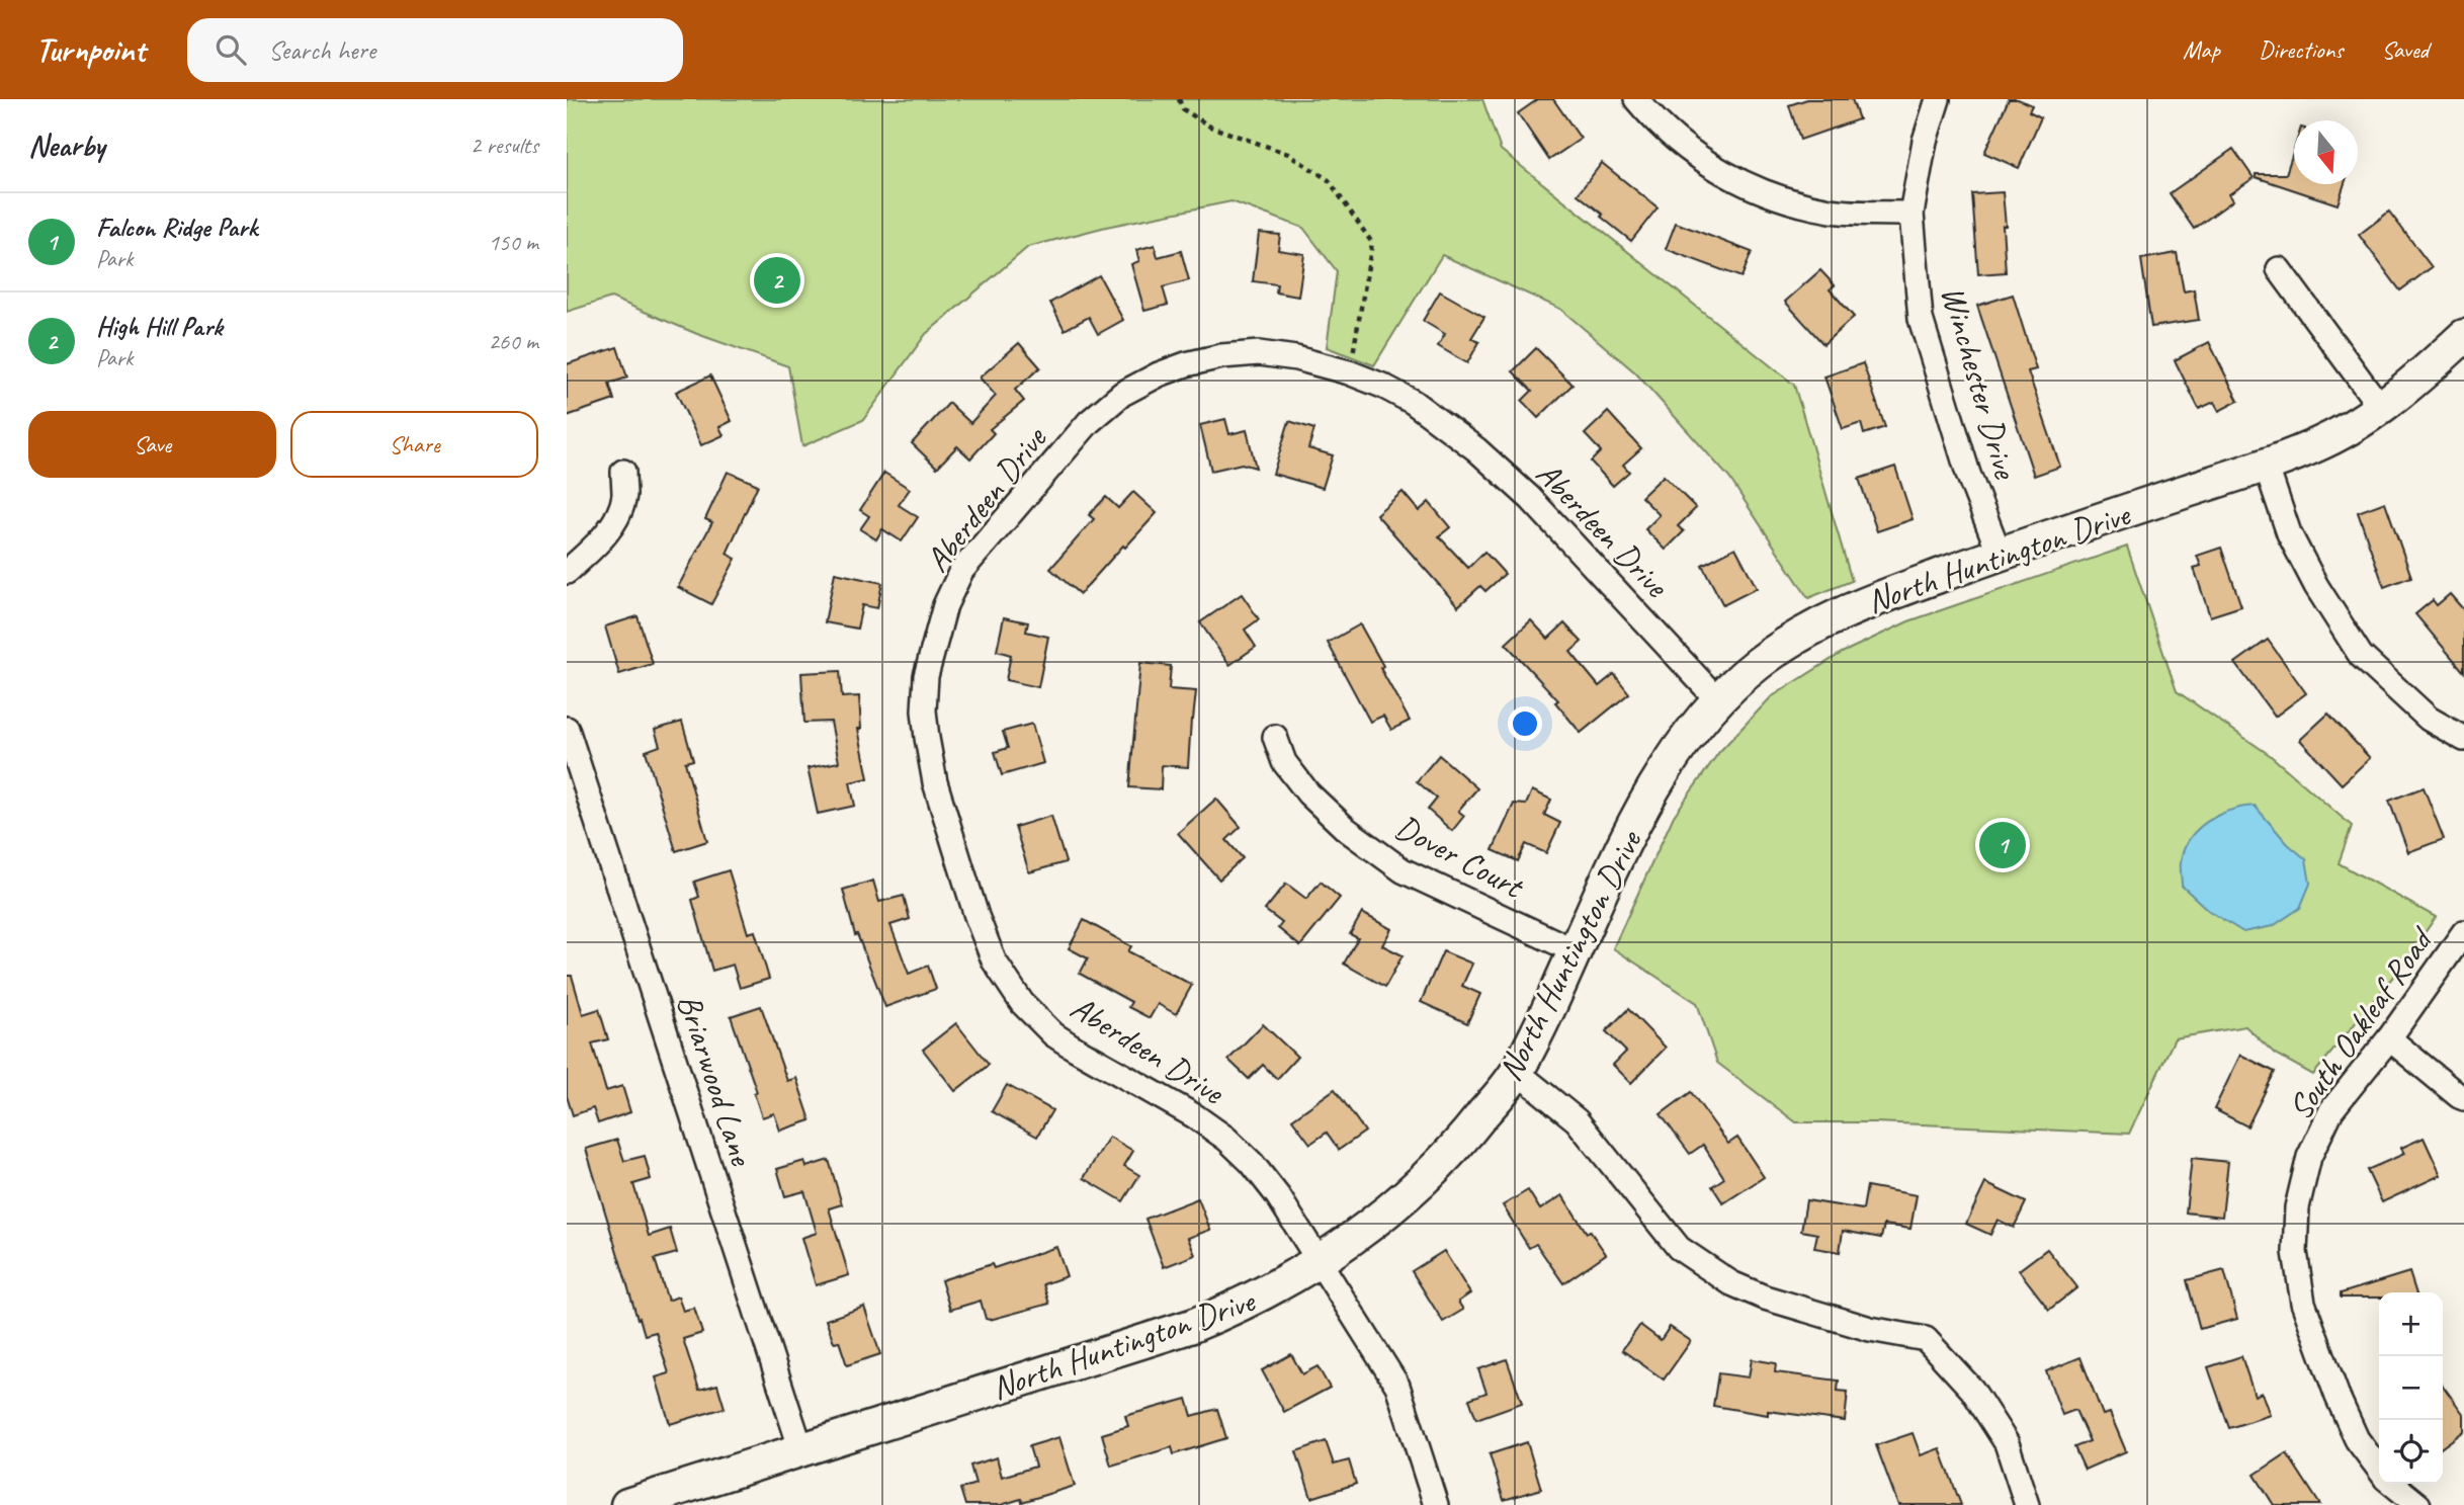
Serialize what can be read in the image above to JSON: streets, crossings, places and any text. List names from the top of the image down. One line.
{"streets":{"street":["Winchester Drive","Aberdeen Drive","North Huntington Drive","Dover Court","South Oakleaf Road","Briarwood Lane"]},"crossings":[["Winchester Drive","North Huntington Drive"],["Aberdeen Drive","North Huntington Drive"],["North Huntington Drive","Dover Court"],["North Huntington Drive","Briarwood Lane"]],"north":"bottom","page":{"header":"Turnpoint","search":"Search here","nav":["Map","Directions","Saved"],"heading":["Nearby","2 results"],"list":[{"mark":"1","name":"Falcon Ridge Park","note":"Park","value":"150 m"},{"mark":"2","name":"High Hill Park","note":"Park","value":"260 m"}],"pins":["2","1"],"buttons":["Save","Share"],"map_buttons":["+","−"]}}
